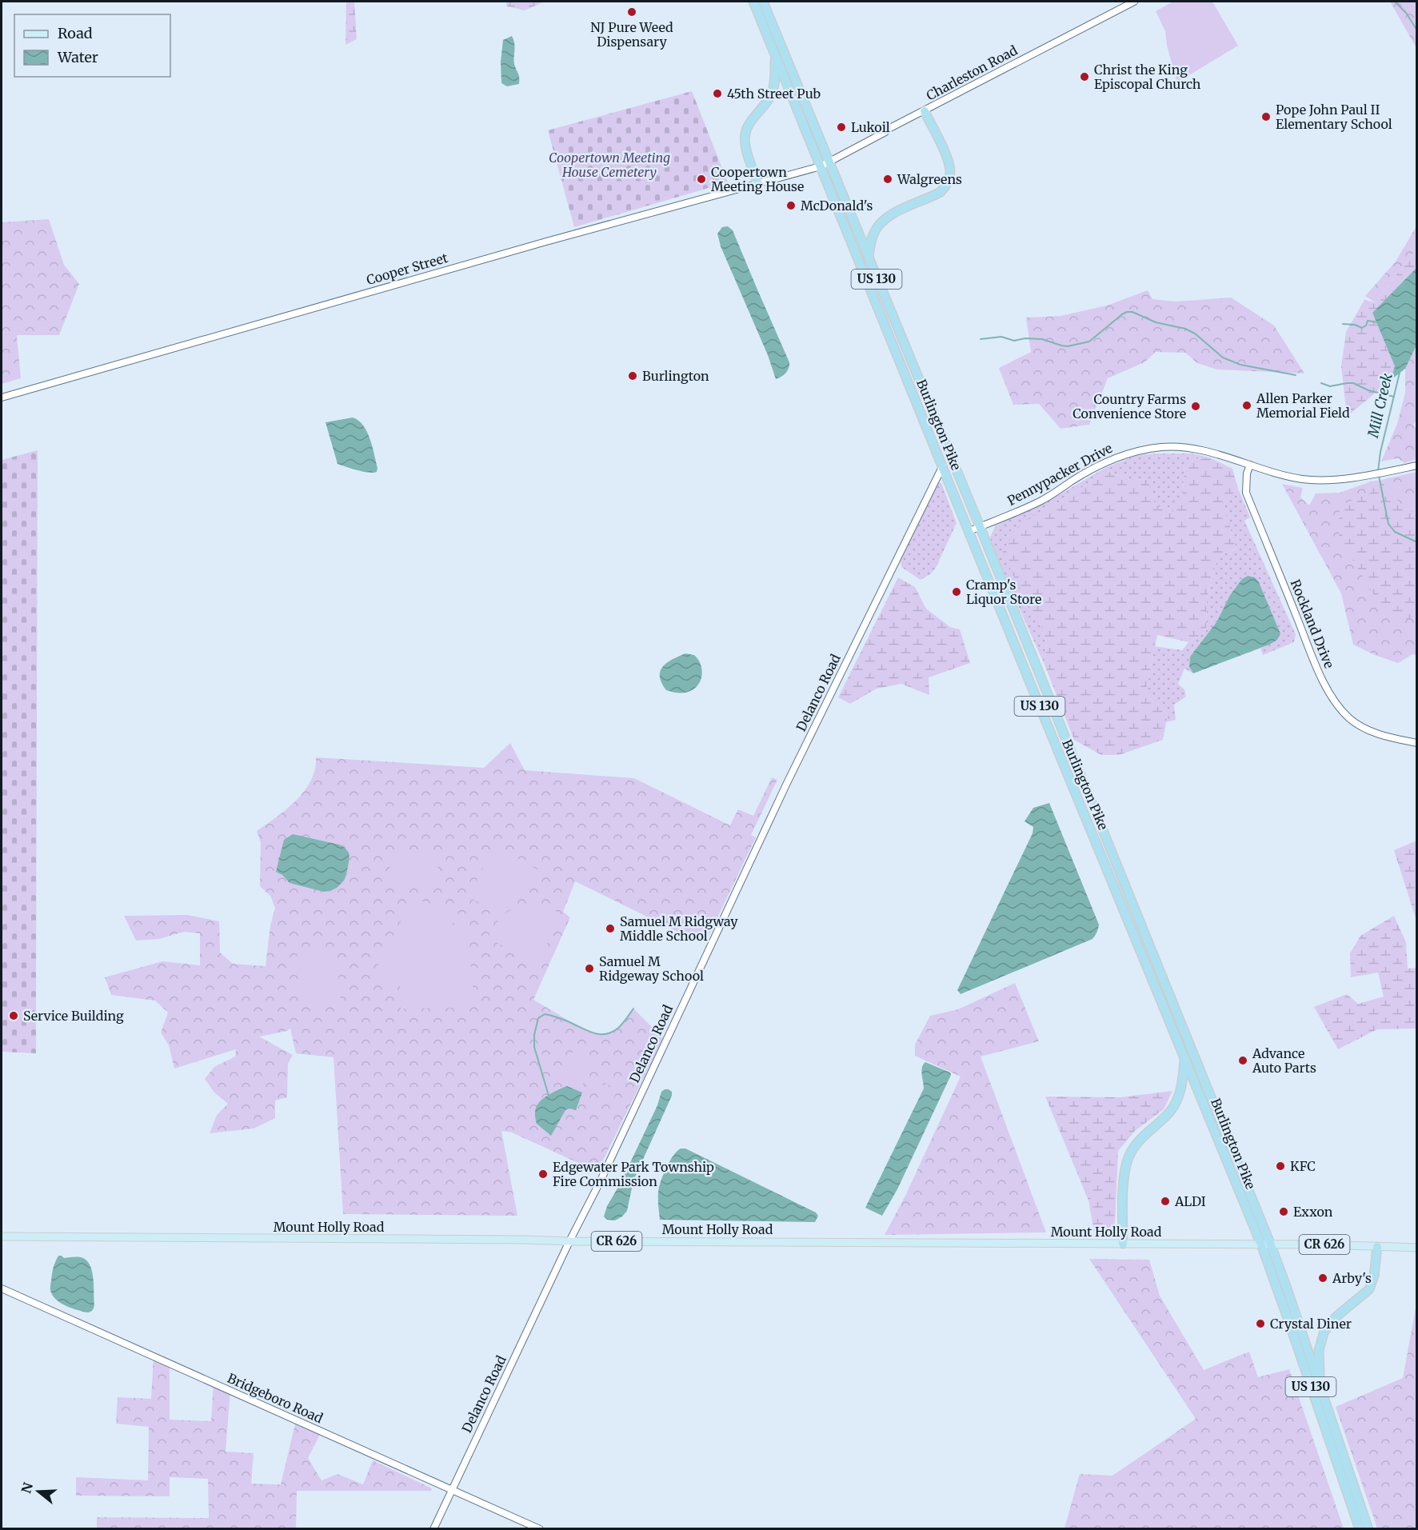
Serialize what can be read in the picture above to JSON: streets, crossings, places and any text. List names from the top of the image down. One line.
{"streets":{"highway":["US 130","Burlington Pike"],"main road":["Mount Holly Road","CR 626"],"street":["Charleston Road","Cooper Street","Pennypacker Drive","Rockland Drive","Delanco Road","Bridgeboro Road"]},"crossings":[["Charleston Road","Cooper Street"],["Charleston Road","Burlington Pike"],["Cooper Street","Burlington Pike"],["Burlington Pike","Pennypacker Drive"],["Burlington Pike","Delanco Road"],["Burlington Pike","Mount Holly Road"],["Burlington Pike","CR 626"],["Pennypacker Drive","Rockland Drive"],["Delanco Road","Mount Holly Road"],["Delanco Road","Bridgeboro Road"],["Mount Holly Road","CR 626"]],"water":["Mill Creek"],"parks":["Coopertown Meeting House Cemetery"],"places":["NJ Pure Weed Dispensary","Christ the King Episcopal Church","45th Street Pub","Pope John Paul II Elementary School","Lukoil","Coopertown Meeting House","Walgreens","McDonald's","Burlington","Allen Parker Memorial Field","Country Farms Convenience Store","Cramp's Liquor Store","Samuel M Ridgway Middle School","Samuel M Ridgeway School","Service Building","Advance Auto Parts","KFC","Edgewater Park Township Fire Commission","ALDI","Exxon","Arby's","Crystal Diner"],"legend":["Road","Water"],"north":"left"}
